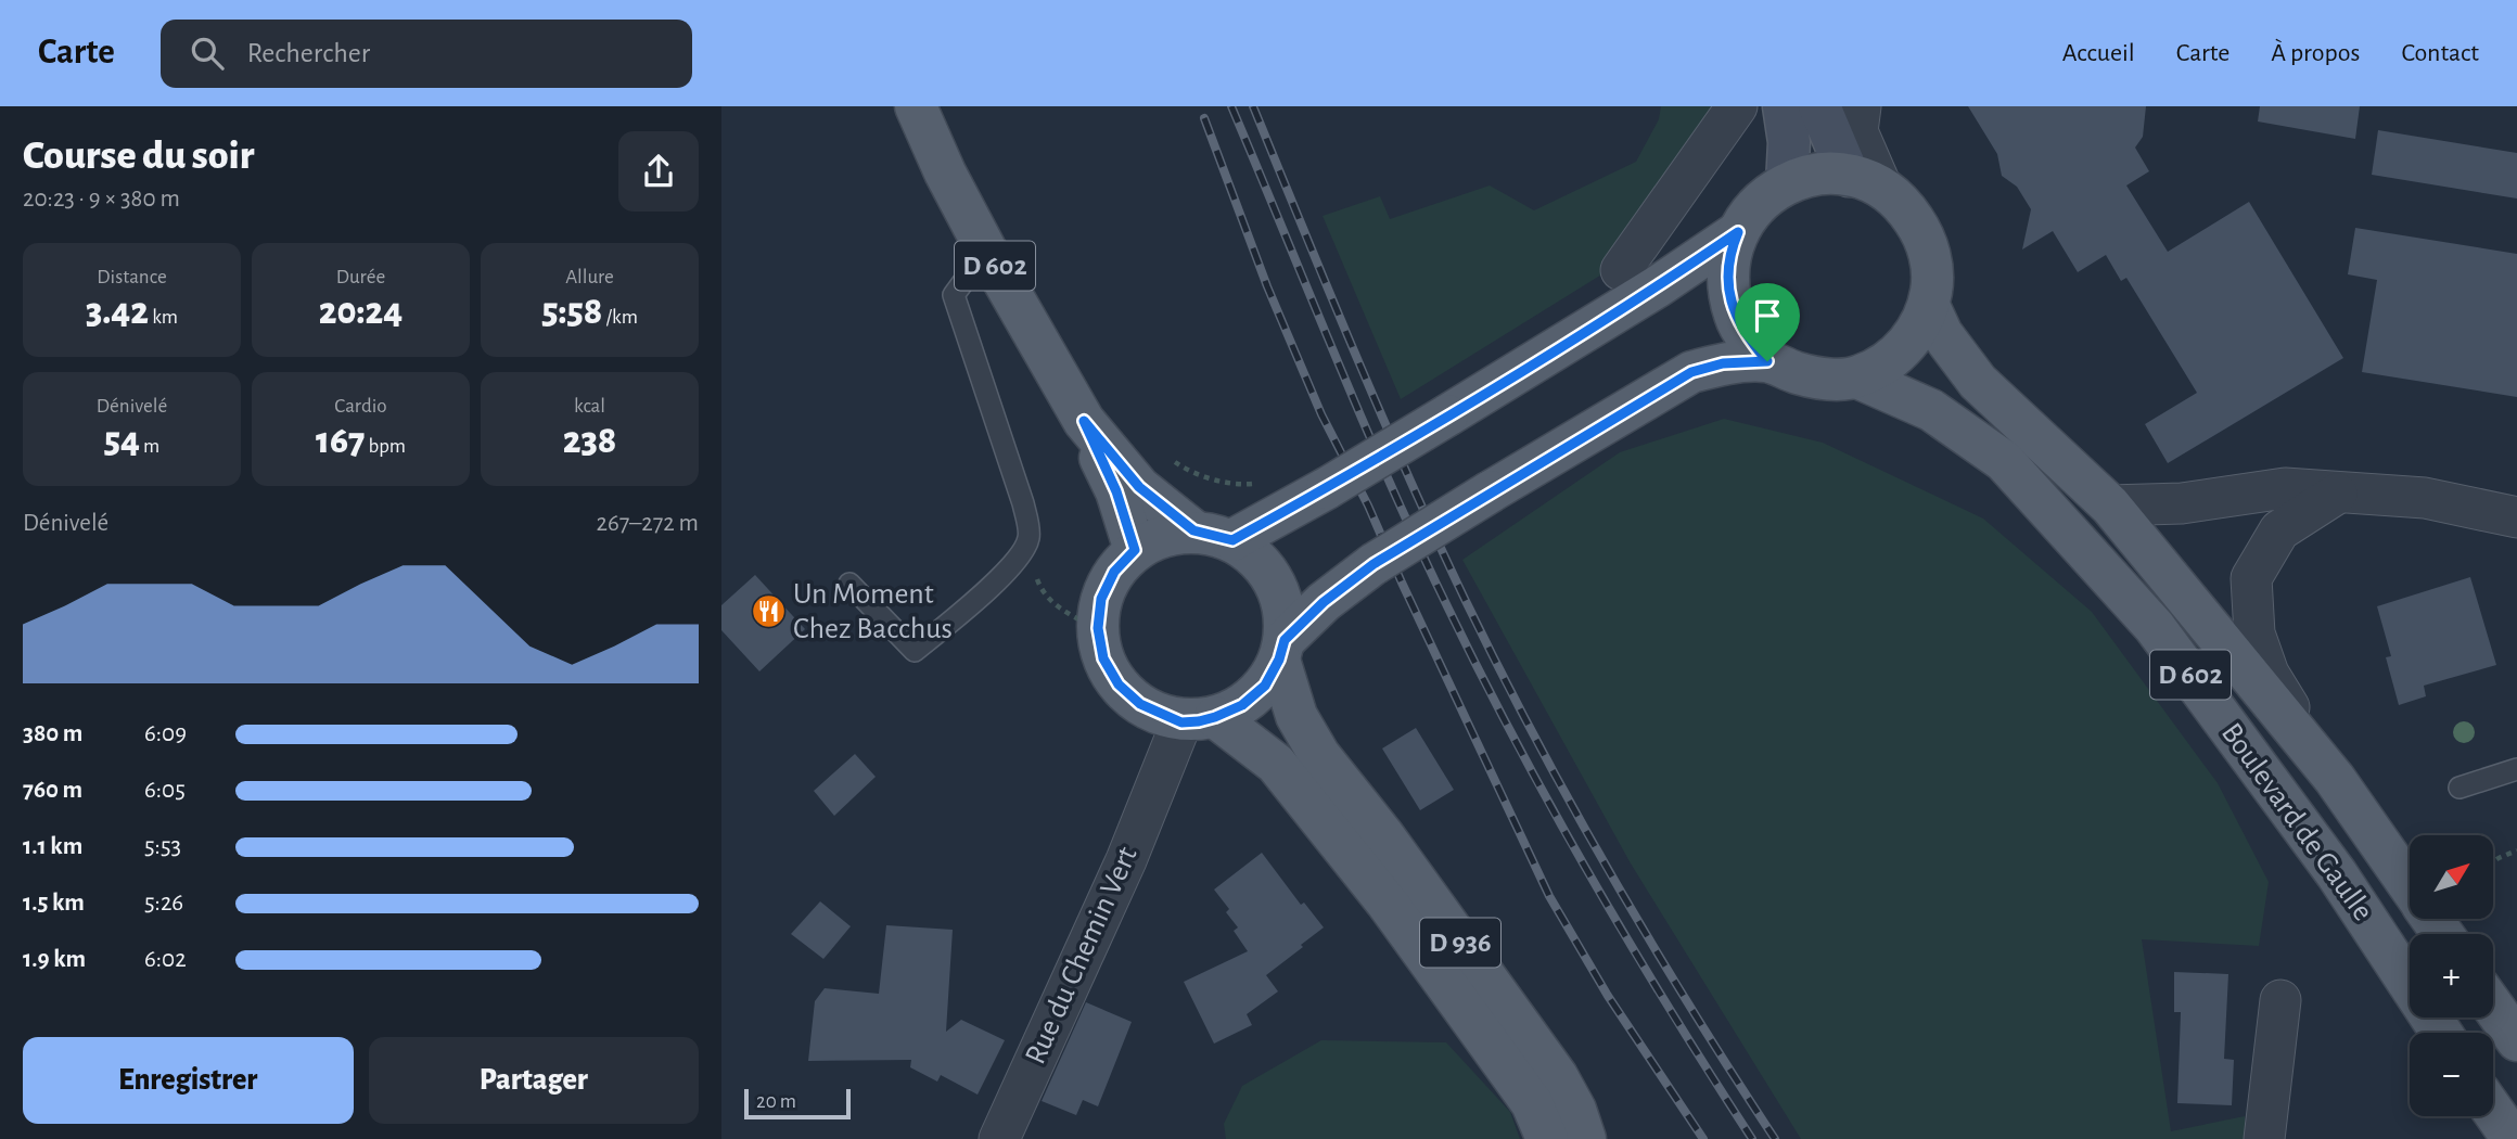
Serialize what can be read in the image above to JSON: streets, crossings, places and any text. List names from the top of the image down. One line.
{"streets":{"main road":["D 602","Boulevard de Gaulle","D 936"],"street":["Rue du Chemin Vert"]},"crossings":[["D 602","D 936"],["D 602","Rue du Chemin Vert"],["D 936","Rue du Chemin Vert"]],"places":{"restaurant":["Un Moment Chez Bacchus"]},"scale_bar":"20 m","north":"top right","page":{"header":"Carte","search":"Rechercher","nav":["Accueil","Carte","À propos","Contact"],"heading":["Course du soir","20:23 · 9 × 380 m"],"stats":[["Distance","3.42 km"],["Durée","20:24"],["Allure","5:58 /km"],["Dénivelé","54 m"],["Cardio","167 bpm"],["kcal","238"]],"chart":["Dénivelé","267–272 m"],"list":[{"name":"380 m","note":"6:09"},{"name":"760 m","note":"6:05"},{"name":"1.1 km","note":"5:53"},{"name":"1.5 km","note":"5:26"},{"name":"1.9 km","note":"6:02"}],"map_buttons":["+","−"],"buttons":["Enregistrer","Partager"],"scale":"20 m"}}
